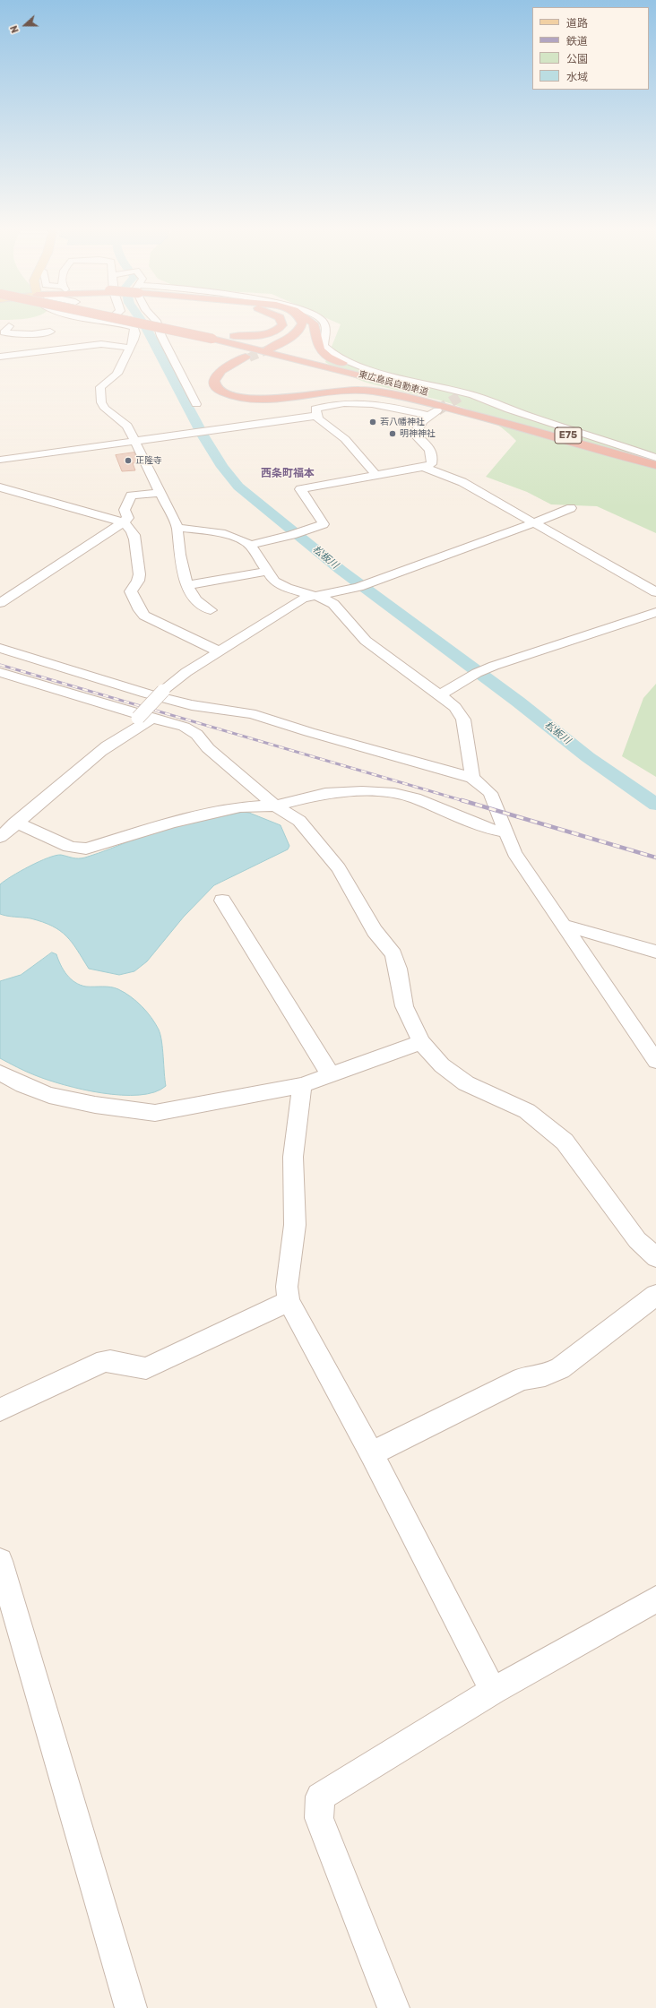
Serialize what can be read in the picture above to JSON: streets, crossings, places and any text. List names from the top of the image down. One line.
{"streets":{"highway":["東広島呉自動車道","E75"]},"districts":["西条町福本"],"water":["松板川"],"places":["若八幡神社","明神神社","正隆寺"],"legend":["道路","鉄道","公園","水域"],"north":"left"}
